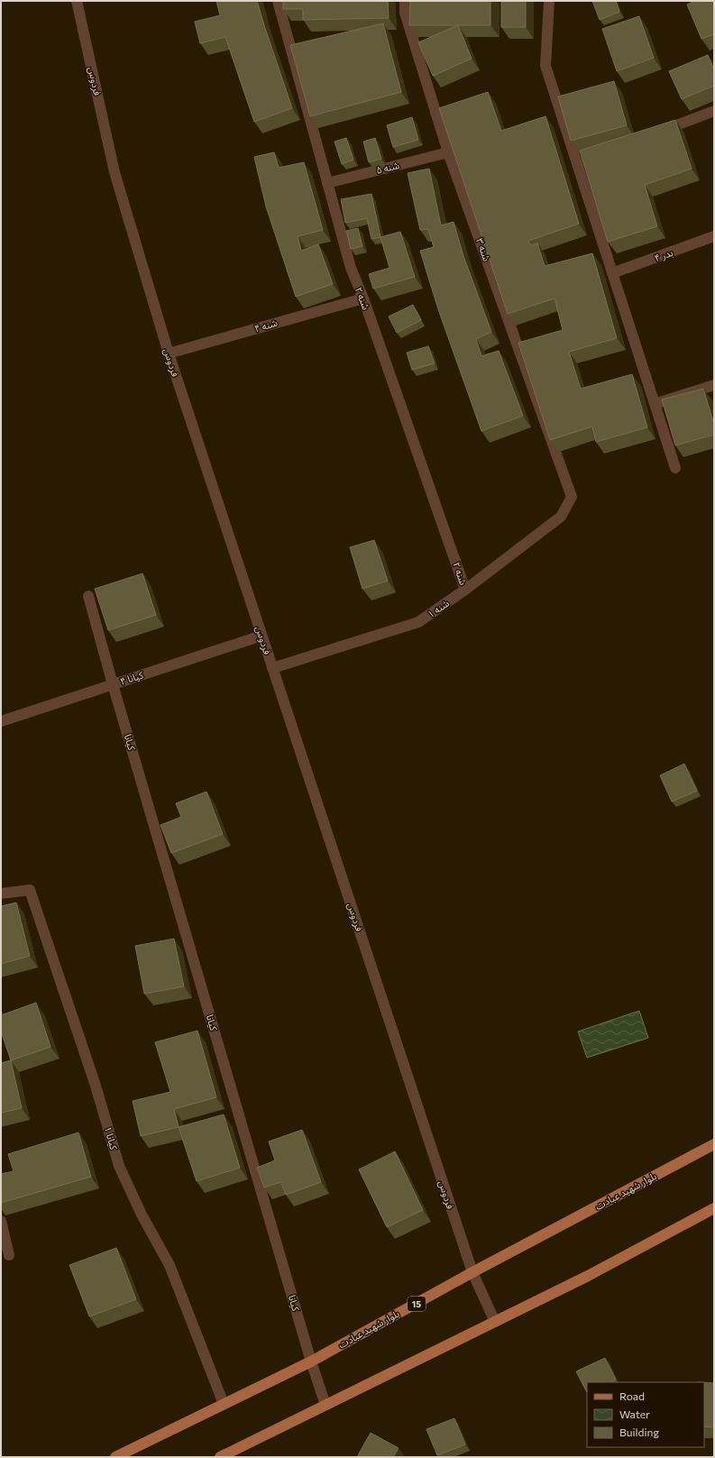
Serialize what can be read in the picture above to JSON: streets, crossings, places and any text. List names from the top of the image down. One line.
{"streets":{"main road":["بلوار شهید عبادت","15"],"street":["فردوس","شنه ۵","شنه ۳","بدر ۴","شنه ۲","شنه ۴","شنه ۱","کیانا ۴","کیانا","کیانا ۱"]},"crossings":[["فردوس","شنه ۴"],["فردوس","شنه ۱"],["فردوس","کیانا ۴"],["فردوس","بلوار شهید عبادت"],["شنه ۵","شنه ۳"],["شنه ۵","شنه ۲"],["شنه ۳","شنه ۱"],["شنه ۲","شنه ۴"],["شنه ۲","شنه ۱"],["کیانا ۴","کیانا"],["کیانا","بلوار شهید عبادت"],["کیانا ۱","بلوار شهید عبادت"]],"legend":["Road","Water","Building"]}
